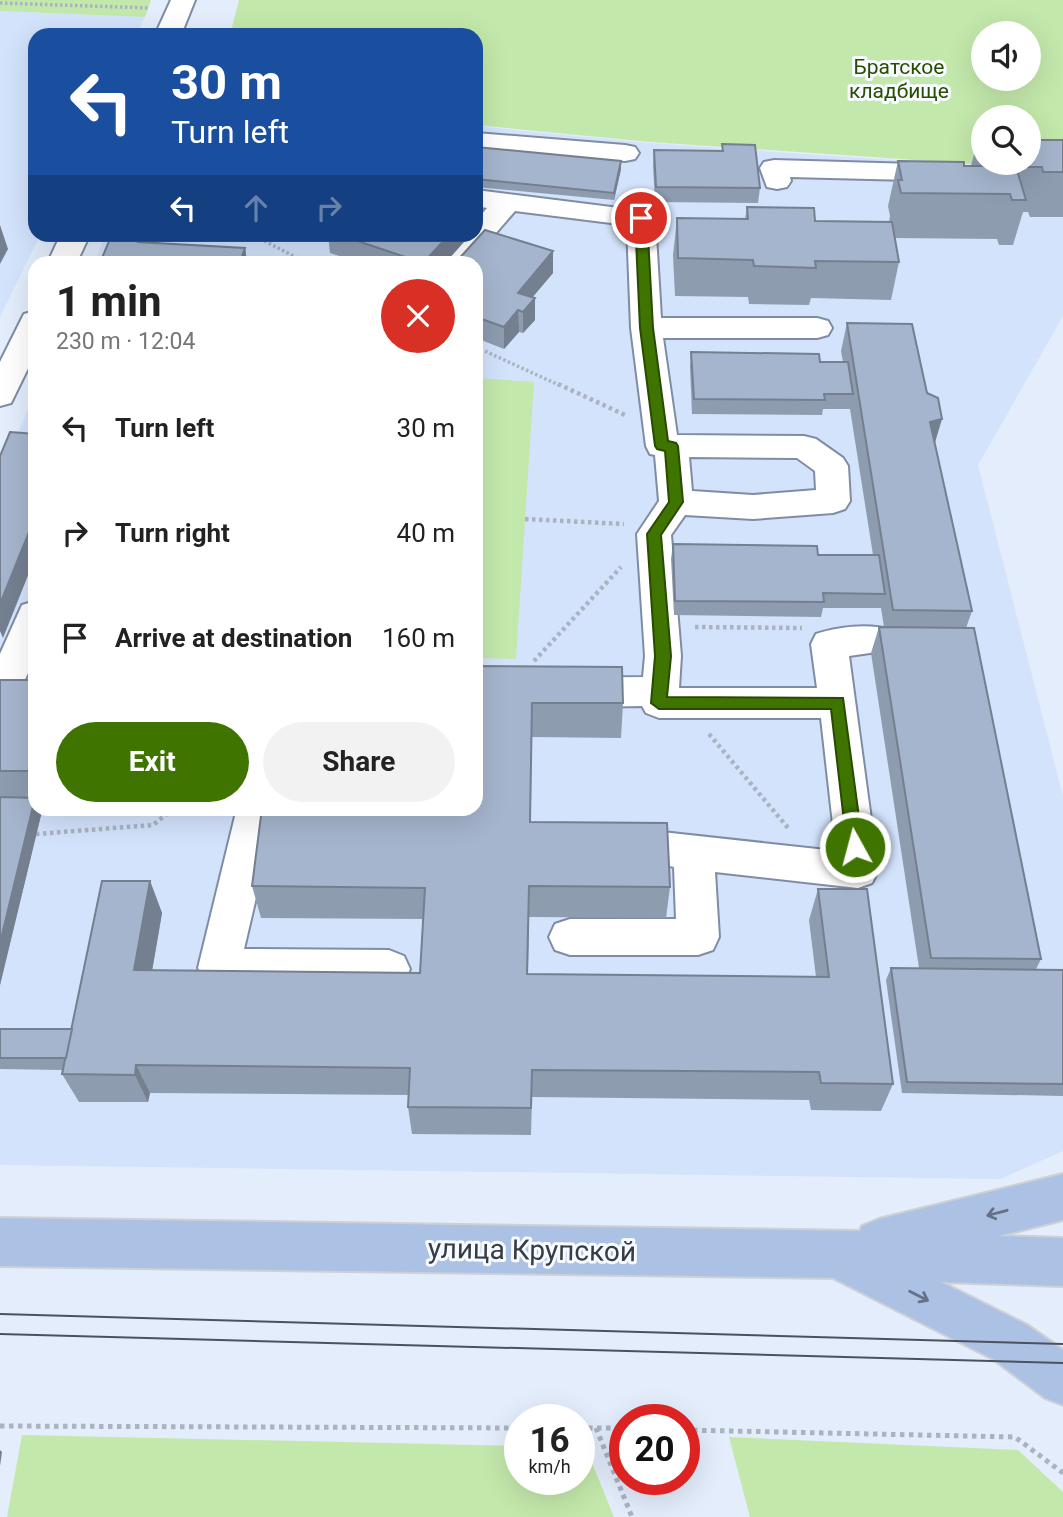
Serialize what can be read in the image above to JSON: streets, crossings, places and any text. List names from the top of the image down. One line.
{"streets":{"main road":["улица Крупской"]},"parks":["Братское кладбище"],"page":{"turn":["30 m","Turn left"],"heading":["1 min","230 m · 12:04"],"list":[{"name":"Turn left","value":"30 m"},{"name":"Turn right","value":"40 m"},{"name":"Arrive at destination","value":"160 m"}],"buttons":["Exit","Share"],"speed":"16 km/h","limit":"20"}}
